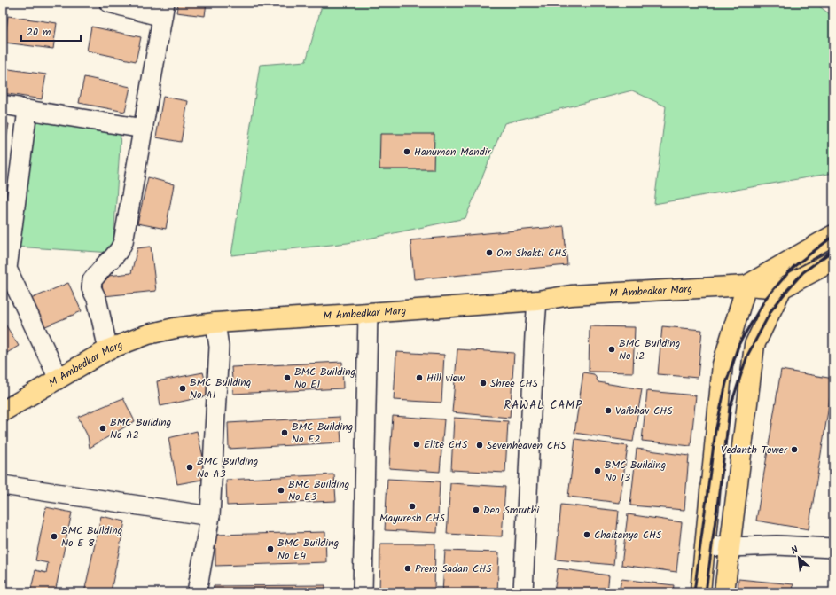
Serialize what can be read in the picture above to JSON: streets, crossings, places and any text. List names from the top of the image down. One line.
{"streets":{"main road":["M Ambedkar Marg"]},"districts":["RAWAL CAMP"],"places":["Hanuman Mandir","Om Shakti CHS","BMC Building No 12","BMC Building No E1","Hill view","Shree CHS","BMC Building No A1","Vaibhav CHS","BMC Building No A2","BMC Building No E2","Elite CHS","Sevenheaven CHS","Vedanth Tower","BMC Building No A3","BMC Building No 13","BMC Building No E3","Mayuresh CHS","Deo Smruthi","Chaitanya CHS","BMC Building No E 8","BMC Building No E4","Prem Sadan CHS"],"scale_bar":"20 m","north":"top left"}
